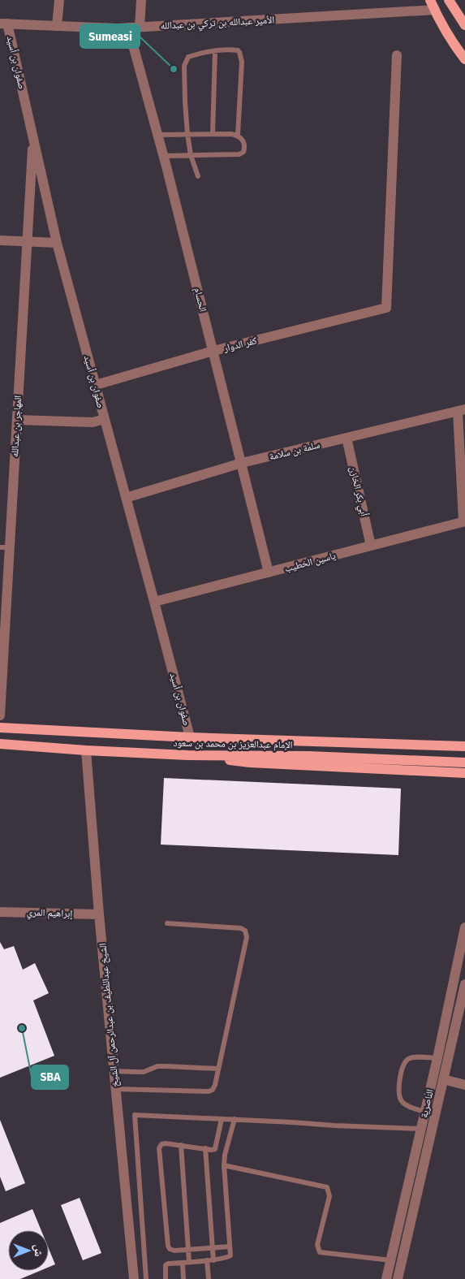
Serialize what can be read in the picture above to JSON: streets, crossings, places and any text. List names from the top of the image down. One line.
{"streets":{"main road":["الإمام عبدالعزيز بن محمد بن سعود"],"street":["الأمير عبدالله بن تركي بن عبدالله","صفوان بن أسيد","الحسام","كفر الدوار","المهاجر بن عبدالله","سلمة بن سلامة","أبي بكر الخازن","ياسين الخطيب","إبراهيم المري","الشيخ عبداللطيف بن عبدالرحمن آل الشيخ","الناصرية"]},"crossings":[["الأمير عبدالله بن تركي بن عبدالله","صفوان بن أسيد"],["الأمير عبدالله بن تركي بن عبدالله","الحسام"],["صفوان بن أسيد","كفر الدوار"],["صفوان بن أسيد","المهاجر بن عبدالله"],["صفوان بن أسيد","سلمة بن سلامة"],["صفوان بن أسيد","ياسين الخطيب"],["صفوان بن أسيد","الإمام عبدالعزيز بن محمد بن سعود"],["الحسام","كفر الدوار"],["الحسام","سلمة بن سلامة"],["الحسام","ياسين الخطيب"],["سلمة بن سلامة","أبي بكر الخازن"],["أبي بكر الخازن","ياسين الخطيب"],["الإمام عبدالعزيز بن محمد بن سعود","الشيخ عبداللطيف بن عبدالرحمن آل الشيخ"],["إبراهيم المري","الشيخ عبداللطيف بن عبدالرحمن آل الشيخ"]],"places":["Sumeasi","SBA"],"north":"right"}
